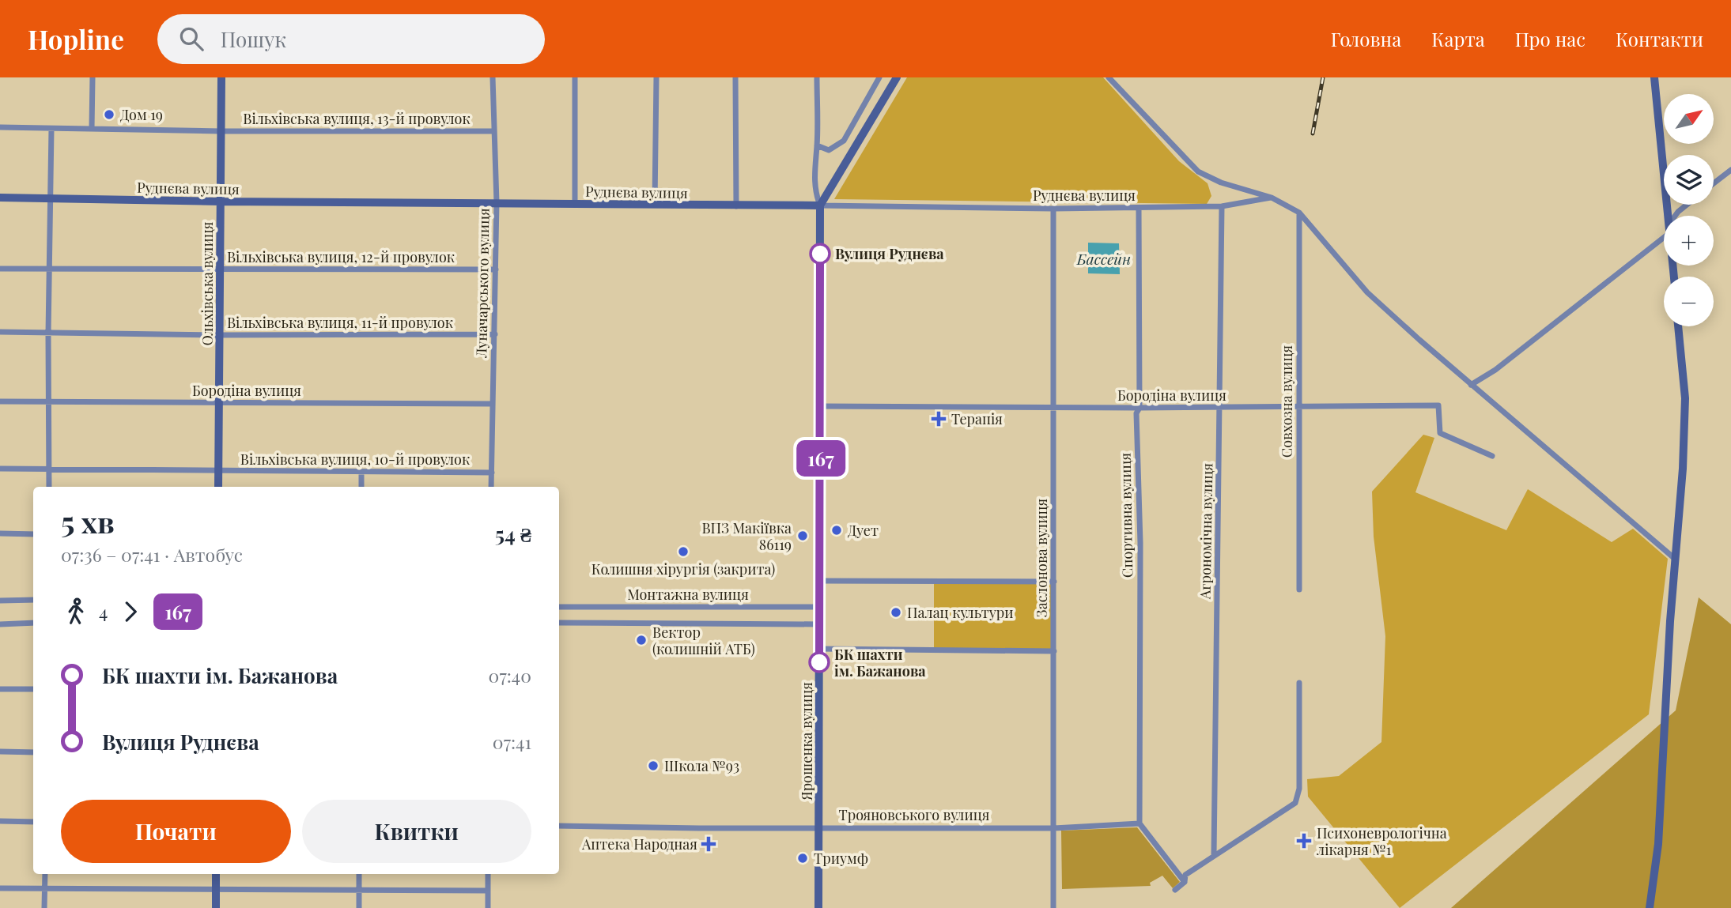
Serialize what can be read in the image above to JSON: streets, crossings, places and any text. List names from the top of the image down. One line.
{"streets":{"street":["Вільхівська вулиця, 13-й провулок","Руднєва вулиця","Вільхівська вулиця, 12-й провулок","Луначарського вулиця","Ольхівська вулиця","Вільхівська вулиця, 11-й провулок","Бородіна вулиця","Совхозна вулиця","Вільхівська вулиця, 10-й провулок","Спортивна вулиця","Агрономічна вулиця","Заслонова вулиця","Монтажна вулиця","Ярошенка вулиця","Трояновського вулиця"]},"crossings":[["Вільхівська вулиця, 13-й провулок","Луначарського вулиця"],["Вільхівська вулиця, 13-й провулок","Ольхівська вулиця"],["Руднєва вулиця","Луначарського вулиця"],["Руднєва вулиця","Ольхівська вулиця"],["Руднєва вулиця","Спортивна вулиця"],["Руднєва вулиця","Агрономічна вулиця"],["Руднєва вулиця","Заслонова вулиця"],["Руднєва вулиця","Ярошенка вулиця"],["Вільхівська вулиця, 12-й провулок","Луначарського вулиця"],["Вільхівська вулиця, 12-й провулок","Ольхівська вулиця"],["Луначарського вулиця","Вільхівська вулиця, 11-й провулок"],["Луначарського вулиця","Бородіна вулиця"],["Луначарського вулиця","Вільхівська вулиця, 10-й провулок"],["Ольхівська вулиця","Вільхівська вулиця, 11-й провулок"],["Ольхівська вулиця","Бородіна вулиця"],["Ольхівська вулиця","Вільхівська вулиця, 10-й провулок"],["Бородіна вулиця","Совхозна вулиця"],["Бородіна вулиця","Спортивна вулиця"],["Бородіна вулиця","Агрономічна вулиця"],["Бородіна вулиця","Заслонова вулиця"],["Бородіна вулиця","Ярошенка вулиця"],["Спортивна вулиця","Трояновського вулиця"],["Заслонова вулиця","Трояновського вулиця"],["Монтажна вулиця","Ярошенка вулиця"],["Ярошенка вулиця","Трояновського вулиця"]],"water":["Бассейн"],"places":{"other":["Дом 19","Вулиця Руднєва","Дует","ВПЗ Макіївка 86119","Колишня хірургія (закрита)","Палац культури","Вектор (колишній АТБ)","БК шахти ім. Бажанова","Школа №93","Триумф"],"health":["Терапія","Психоневрологічна лікарня №1","Аптека Народная"]},"lines":["bus line 167"],"north":"top right","page":{"header":"Hopline","search":"Пошук","nav":["Головна","Карта","Про нас","Контакти"],"on_map":"167","map_buttons":["+","−"],"heading":["5 хв","07:36 – 07:41 · Автобус","54 ₴"],"legs":["4","167"],"list":[{"name":"БК шахти ім. Бажанова","value":"07:40"},{"name":"Вулиця Руднєва","value":"07:41"}],"buttons":["Почати","Квитки"]}}
